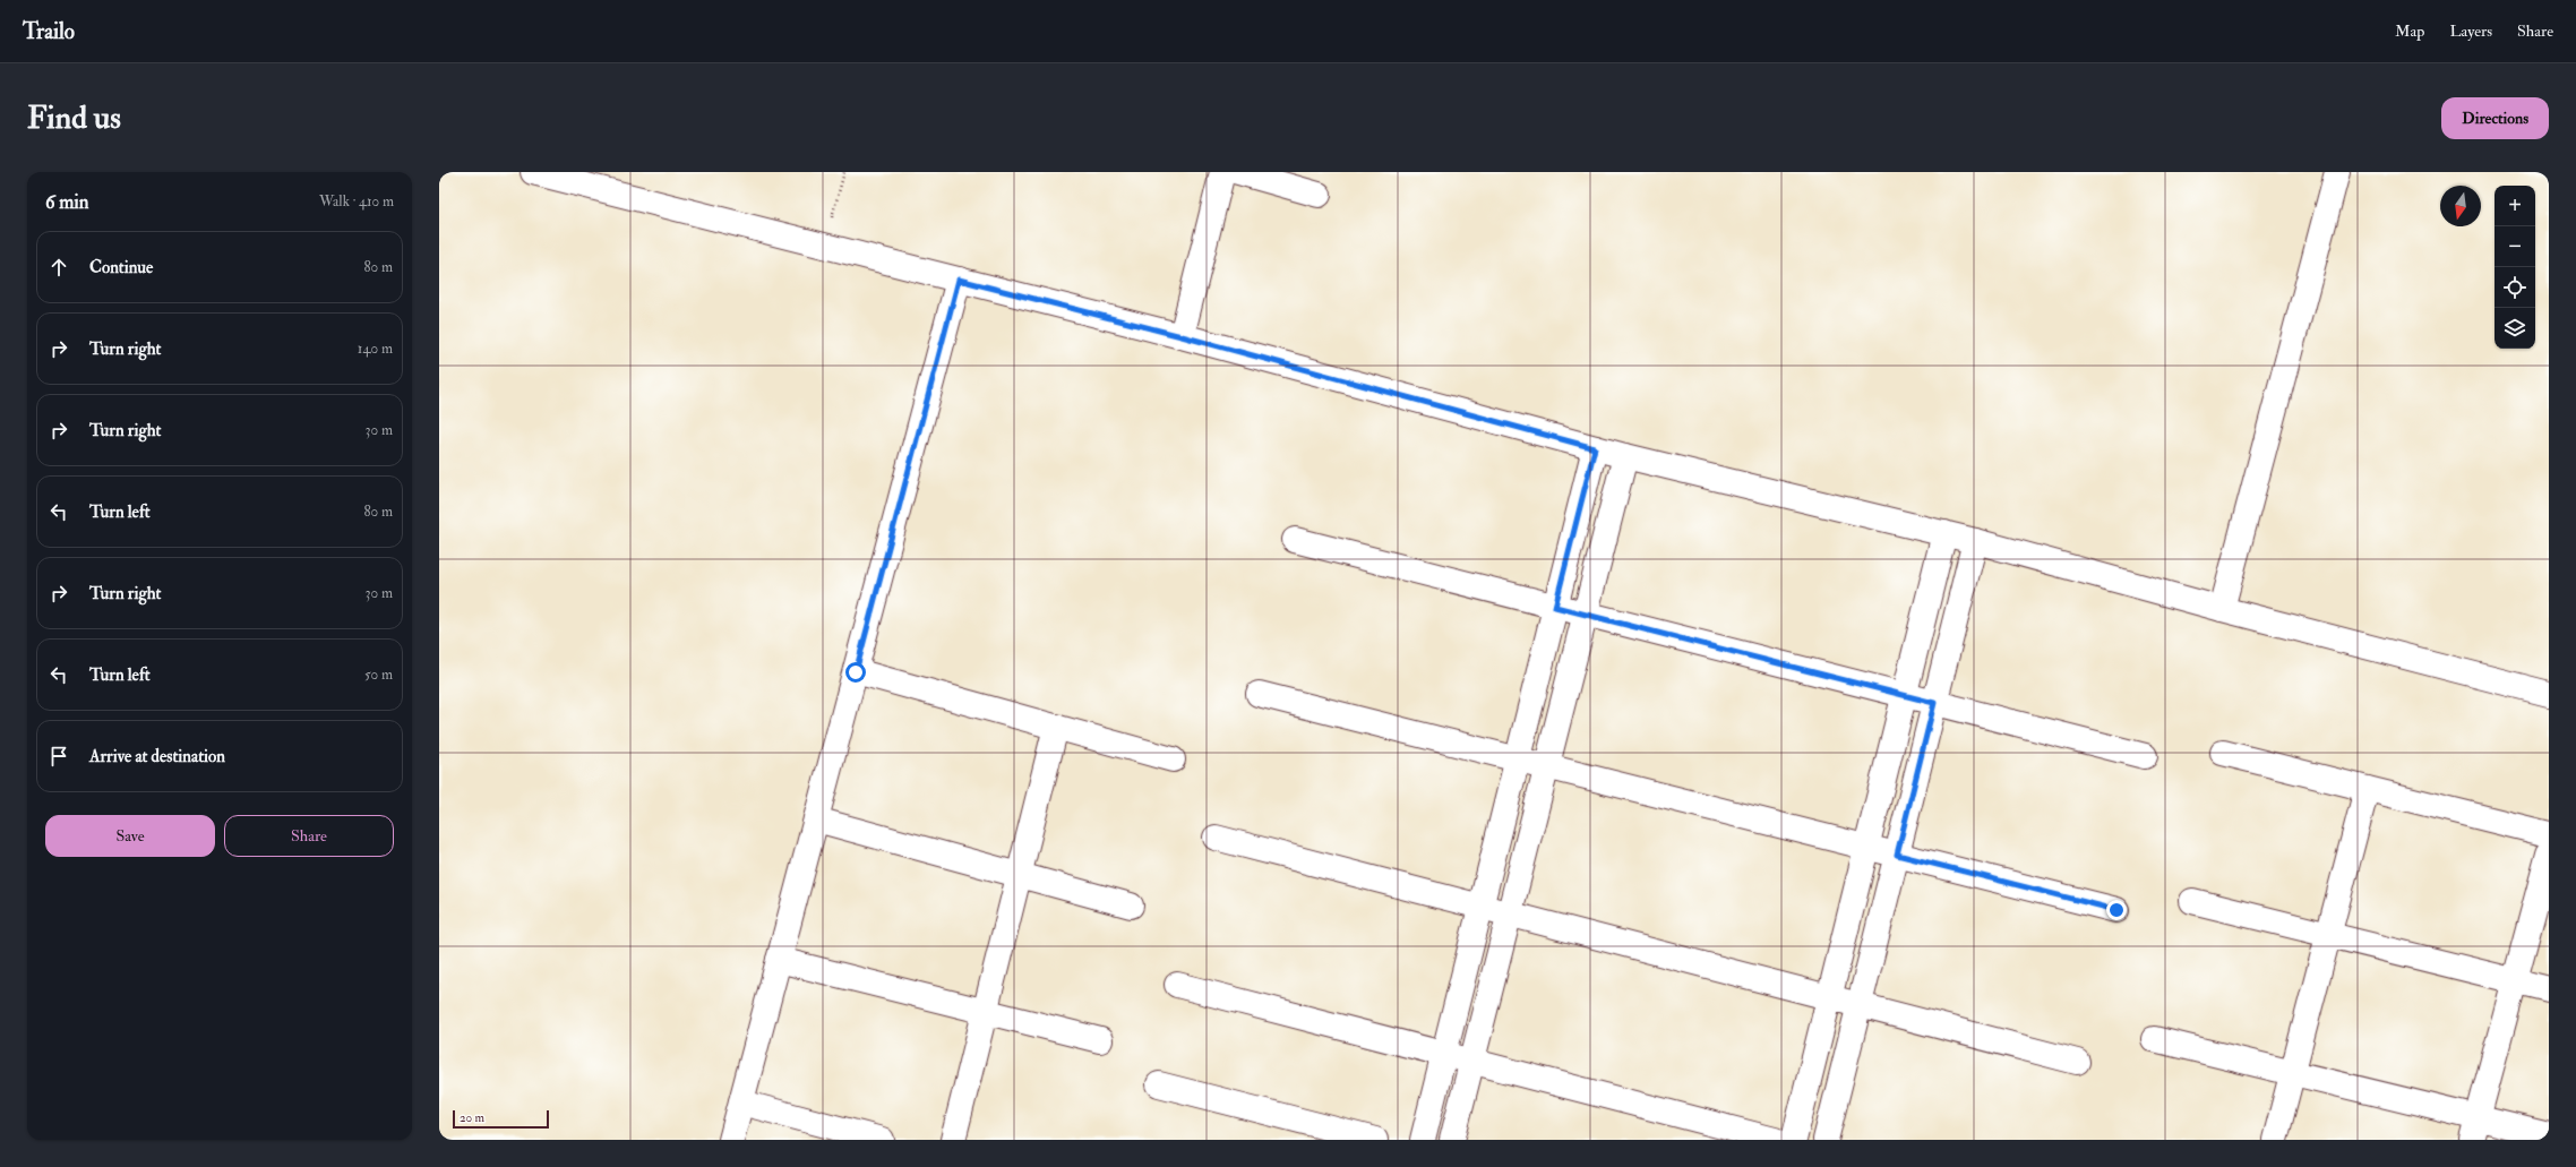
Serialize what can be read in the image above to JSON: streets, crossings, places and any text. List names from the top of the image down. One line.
{"scale_bar":"20 m","north":"bottom","page":{"header":"Trailo","nav":["Map","Layers","Share"],"buttons":["Directions",["Save","Share"]],"title":"Find us","heading":["6 min","Walk · 410 m"],"map_buttons":["+","−"],"list":[["Continue","80 m"],["Turn right","140 m"],["Turn right","30 m"],["Turn left","80 m"],["Turn right","30 m"],["Turn left","50 m"],"Arrive at destination"],"scale":"20 m"}}
